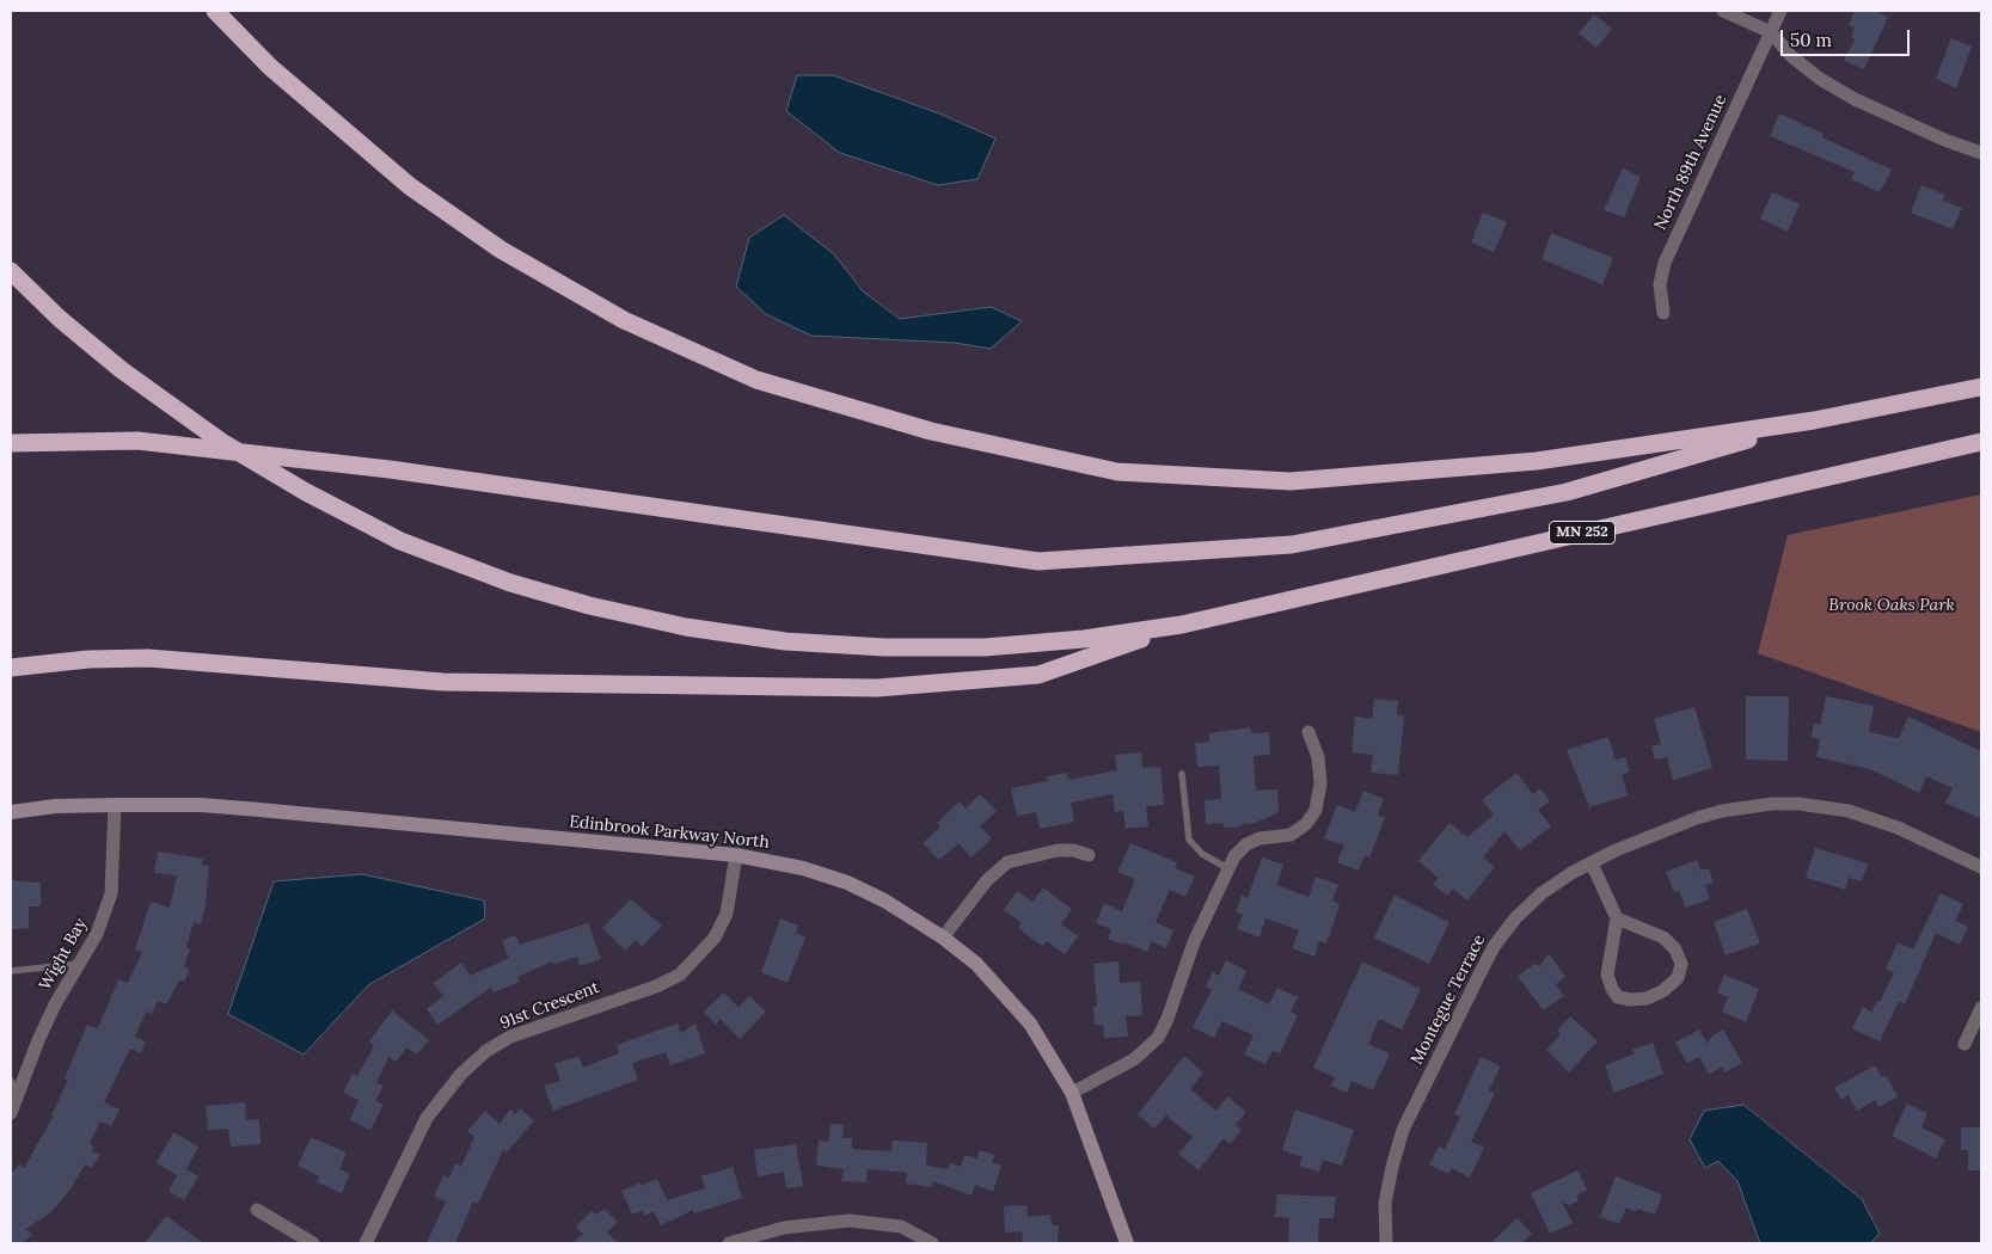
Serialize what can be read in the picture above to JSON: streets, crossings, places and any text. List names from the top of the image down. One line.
{"streets":{"highway":["MN 252"],"street":["North 89th Avenue","Edinbrook Parkway North","Wight Bay","Montegue Terrace","91st Crescent"]},"crossings":[["Edinbrook Parkway North","Wight Bay"],["Edinbrook Parkway North","91st Crescent"]],"parks":["Brook Oaks Park"],"scale_bar":"50 m"}
